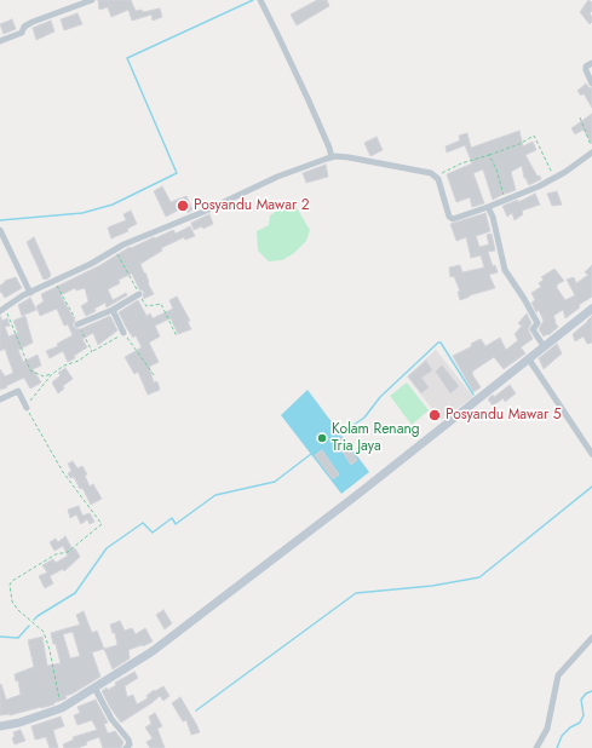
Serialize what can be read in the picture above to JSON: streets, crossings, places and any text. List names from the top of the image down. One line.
{"places":["Posyandu Mawar 2","Posyandu Mawar 5","Kolam Renang Tria Jaya"]}
